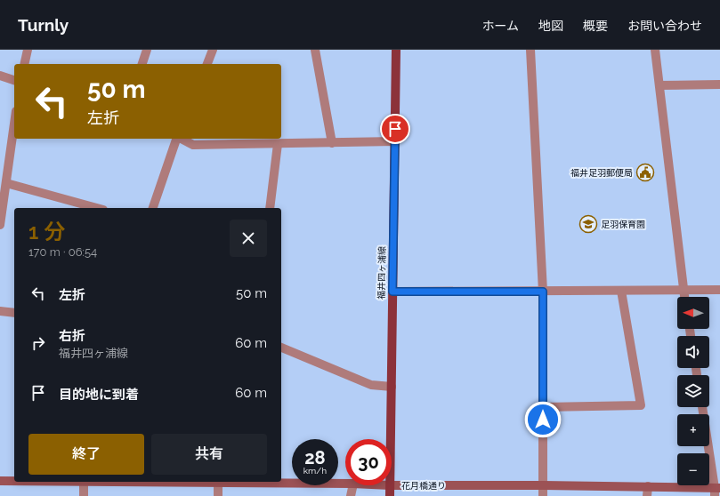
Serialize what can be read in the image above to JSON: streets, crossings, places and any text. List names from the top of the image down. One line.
{"streets":{"main road":["福井四ヶ浦線"],"street":["花月橋通り"]},"places":{"public building":["福井足羽郵便局"],"school or university":["足羽保育園"]},"north":"left","page":{"header":"Turnly","nav":["ホーム","地図","概要","お問い合わせ"],"turn":["50 m","左折"],"heading":["1 分","170 m · 06:54"],"list":[{"name":"左折","value":"50 m"},{"name":"右折","note":"福井四ヶ浦線","value":"60 m"},{"name":"目的地に到着","value":"60 m"}],"map_buttons":["+","−"],"buttons":["終了","共有"],"speed":"28 km/h","limit":"30"}}
